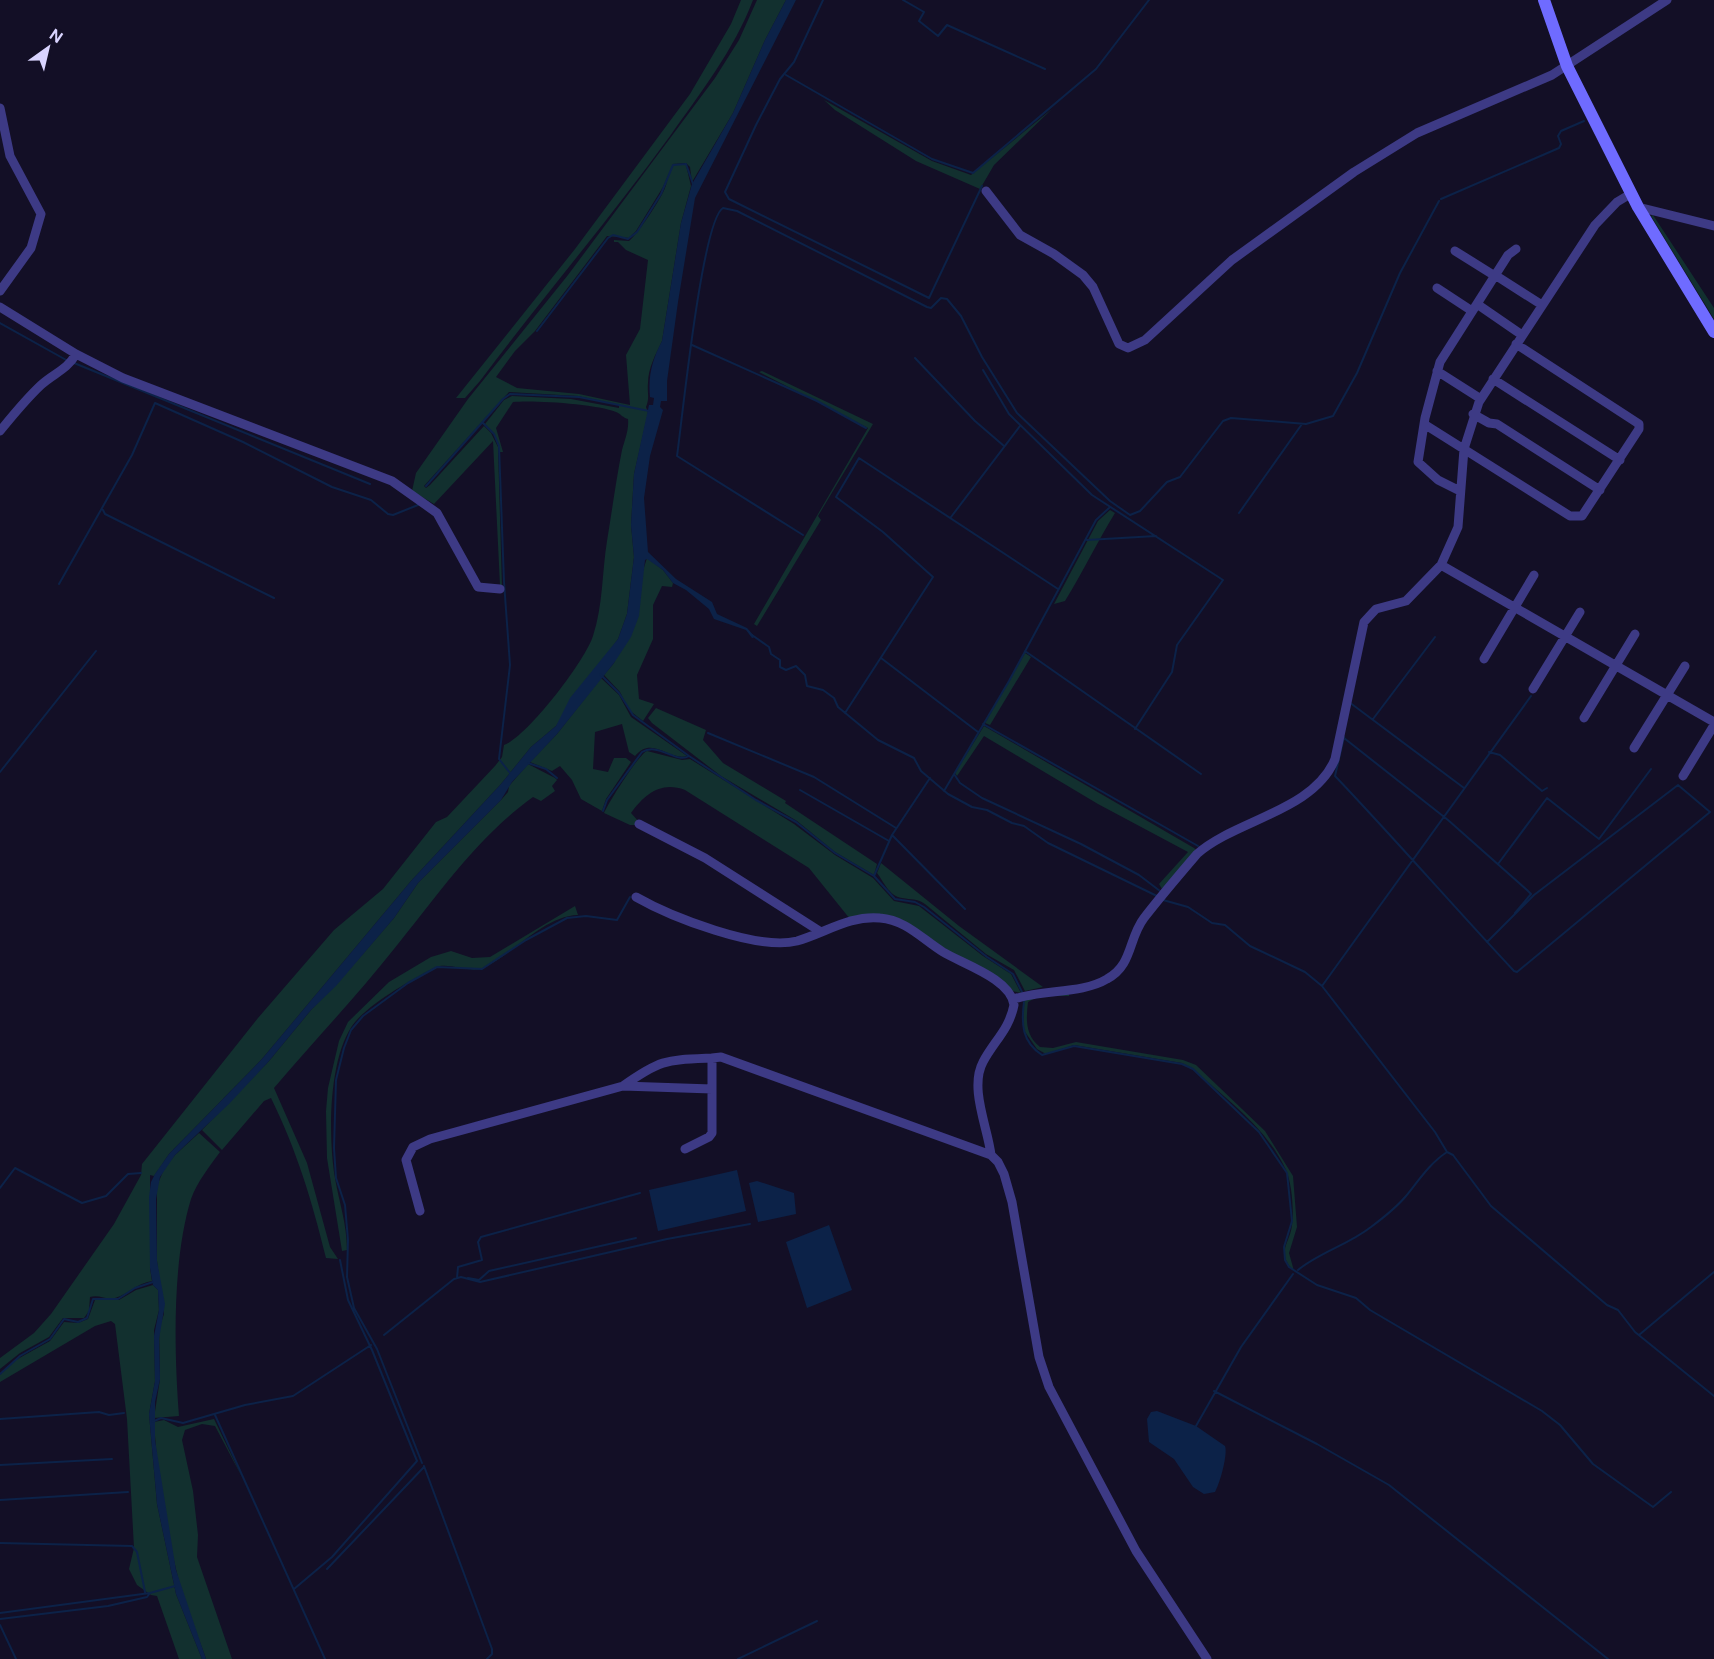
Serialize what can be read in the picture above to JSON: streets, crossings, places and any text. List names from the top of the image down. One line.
{"north":"top right"}
